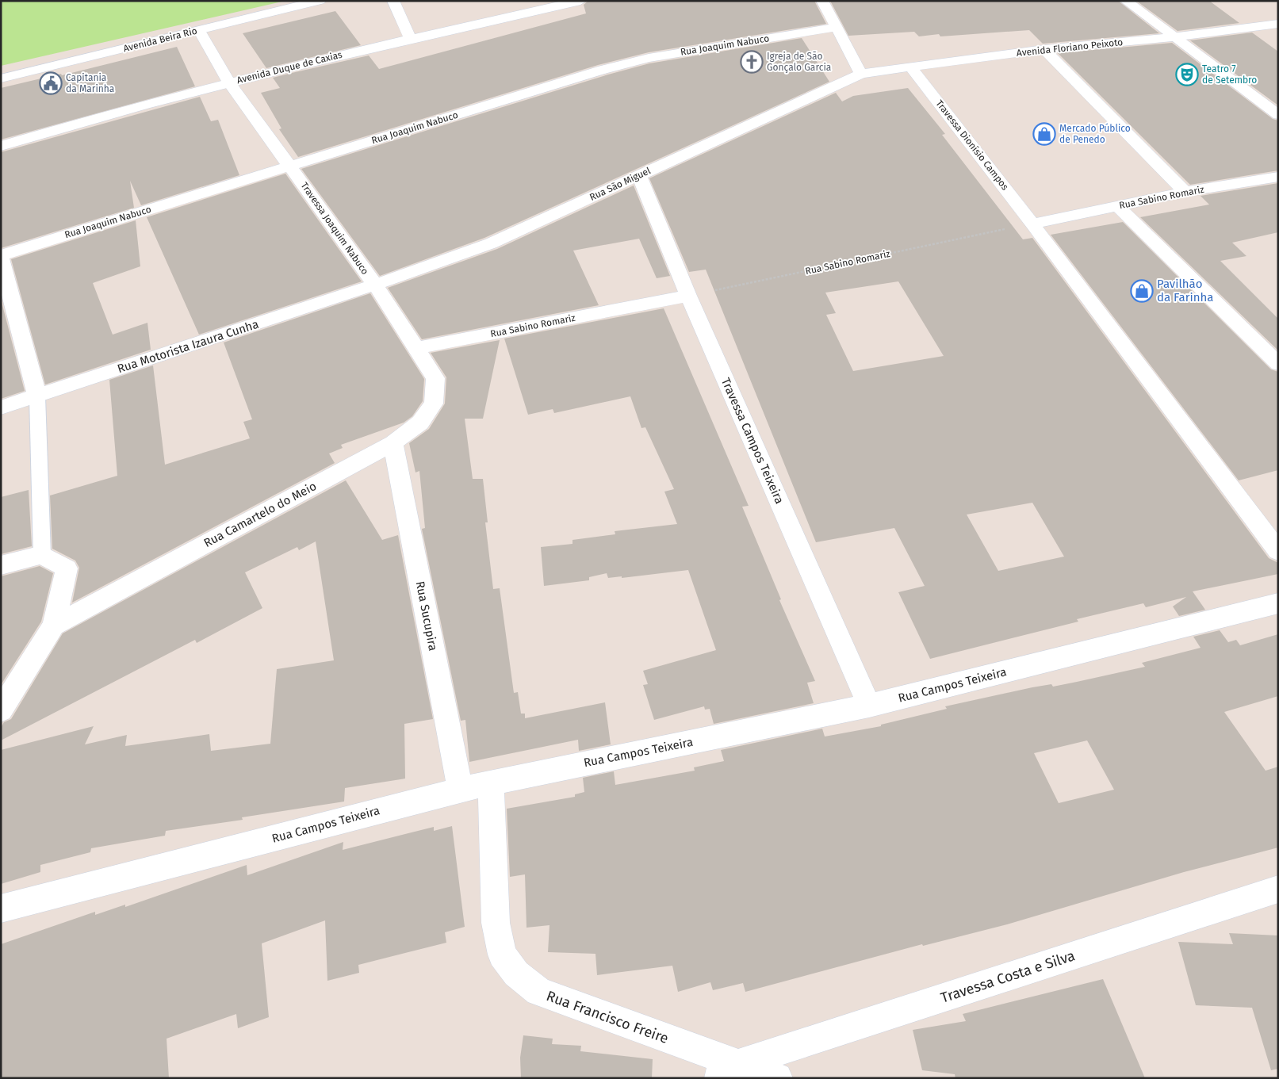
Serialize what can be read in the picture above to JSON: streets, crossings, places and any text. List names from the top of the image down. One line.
{"streets":{"street":["Avenida Beira Rio","Rua Joaquim Nabuco","Avenida Floriano Peixoto","Avenida Duque de Caxias","Travessa Dionísio Campos","Rua São Miguel","Rua Sabino Romariz","Travessa Joaquim Nabuco","Rua Motorista Izaura Cunha","Travessa Campos Teixeira","Rua Camartelo do Meio","Rua Sucupira","Rua Campos Teixeira","Travessa Costa e Silva","Rua Francisco Freire"]},"crossings":[["Avenida Beira Rio","Travessa Joaquim Nabuco"],["Rua Joaquim Nabuco","Travessa Joaquim Nabuco"],["Avenida Floriano Peixoto","Travessa Dionísio Campos"],["Avenida Floriano Peixoto","Rua São Miguel"],["Avenida Duque de Caxias","Travessa Joaquim Nabuco"],["Travessa Dionísio Campos","Rua Sabino Romariz"],["Rua São Miguel","Travessa Joaquim Nabuco"],["Rua São Miguel","Rua Motorista Izaura Cunha"],["Rua São Miguel","Travessa Campos Teixeira"],["Rua Sabino Romariz","Travessa Joaquim Nabuco"],["Rua Sabino Romariz","Travessa Campos Teixeira"],["Travessa Joaquim Nabuco","Rua Motorista Izaura Cunha"],["Travessa Joaquim Nabuco","Rua Camartelo do Meio"],["Travessa Campos Teixeira","Rua Campos Teixeira"],["Rua Camartelo do Meio","Rua Sucupira"],["Rua Sucupira","Rua Campos Teixeira"],["Rua Campos Teixeira","Rua Francisco Freire"],["Travessa Costa e Silva","Rua Francisco Freire"]],"places":{"church":["Igreja de São Gonçalo Garcia"],"theatre":["Teatro 7 de Setembro"],"public building":["Capitania da Marinha"],"shop":["Mercado Público de Penedo","Pavilhão da Farinha"]}}
